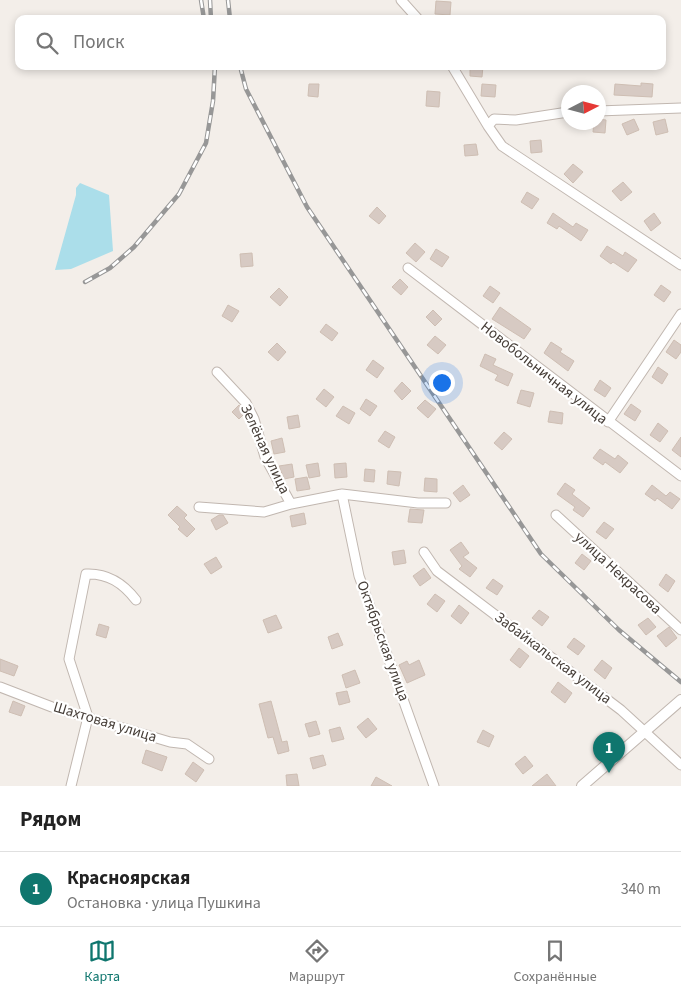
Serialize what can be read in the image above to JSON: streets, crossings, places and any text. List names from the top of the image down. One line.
{"streets":{"street":["Новобольничная улица","Зелёная улица","улица Некрасова","Октябрьская улица","Забайкальская улица","Шахтовая улица"]},"crossings":[["Зелёная улица","Октябрьская улица"]],"north":"right","page":{"search":"Поиск","pins":"1","heading":"Рядом","list":[{"mark":"1","name":"Красноярская","note":"Остановка · улица Пушкина","value":"340 m"}],"nav":["Карта","Маршрут","Сохранённые"]}}
